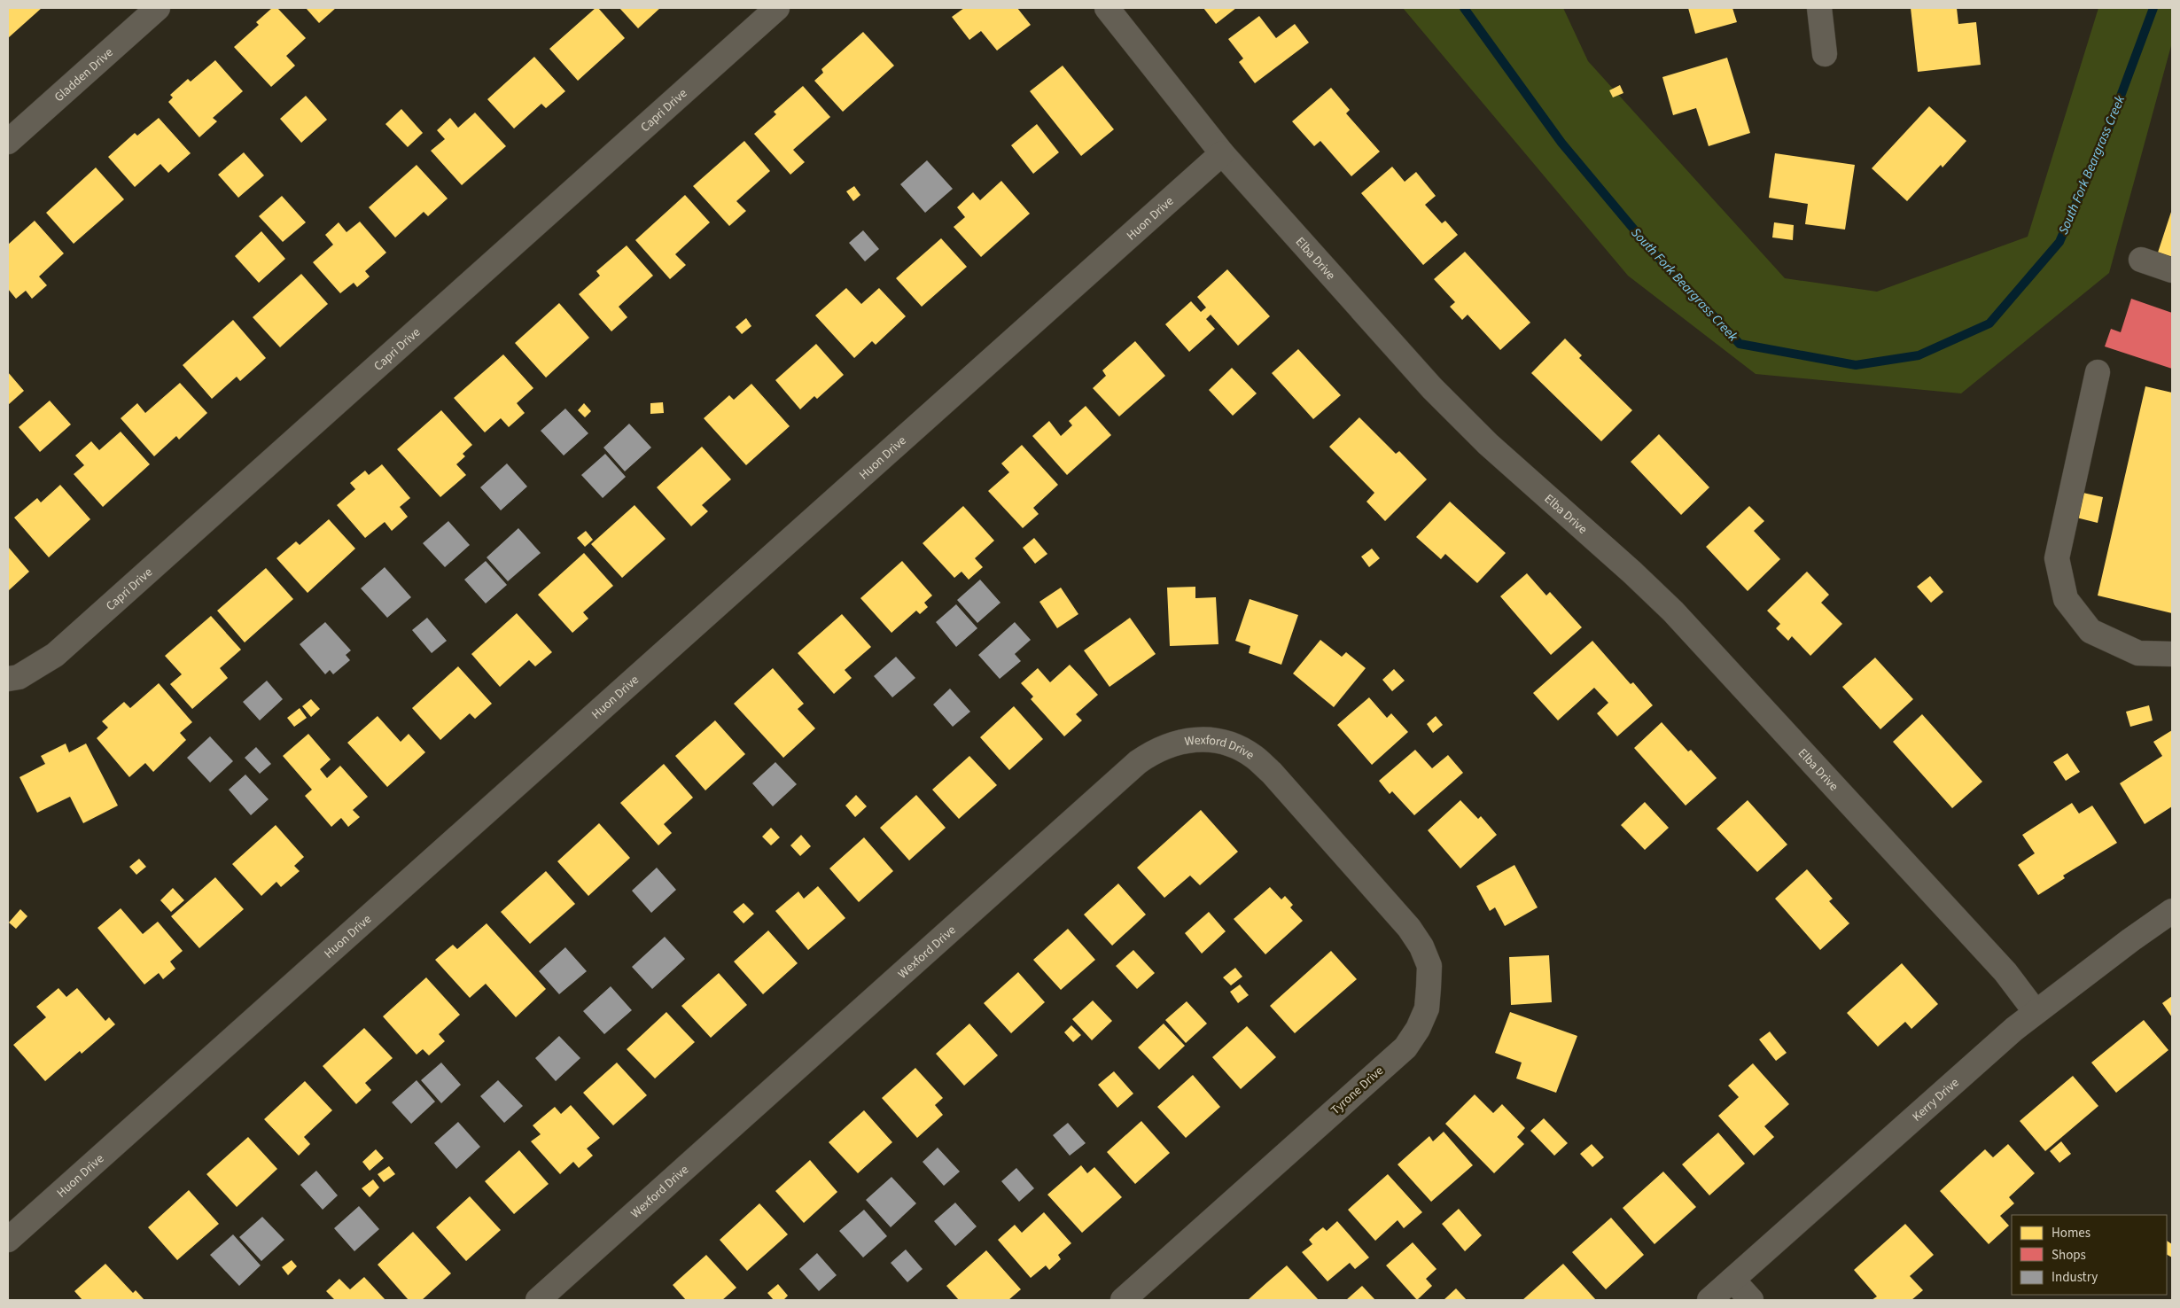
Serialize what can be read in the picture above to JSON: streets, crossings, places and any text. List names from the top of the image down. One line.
{"streets":{"street":["Gladden Drive","Capri Drive","Huon Drive","Elba Drive","Wexford Drive","Tyrone Drive","Kerry Drive"]},"crossings":[["Huon Drive","Elba Drive"],["Elba Drive","Kerry Drive"],["Wexford Drive","Tyrone Drive"]],"water":["South Fork Beargrass Creek"],"legend":["Homes","Shops","Industry"]}
